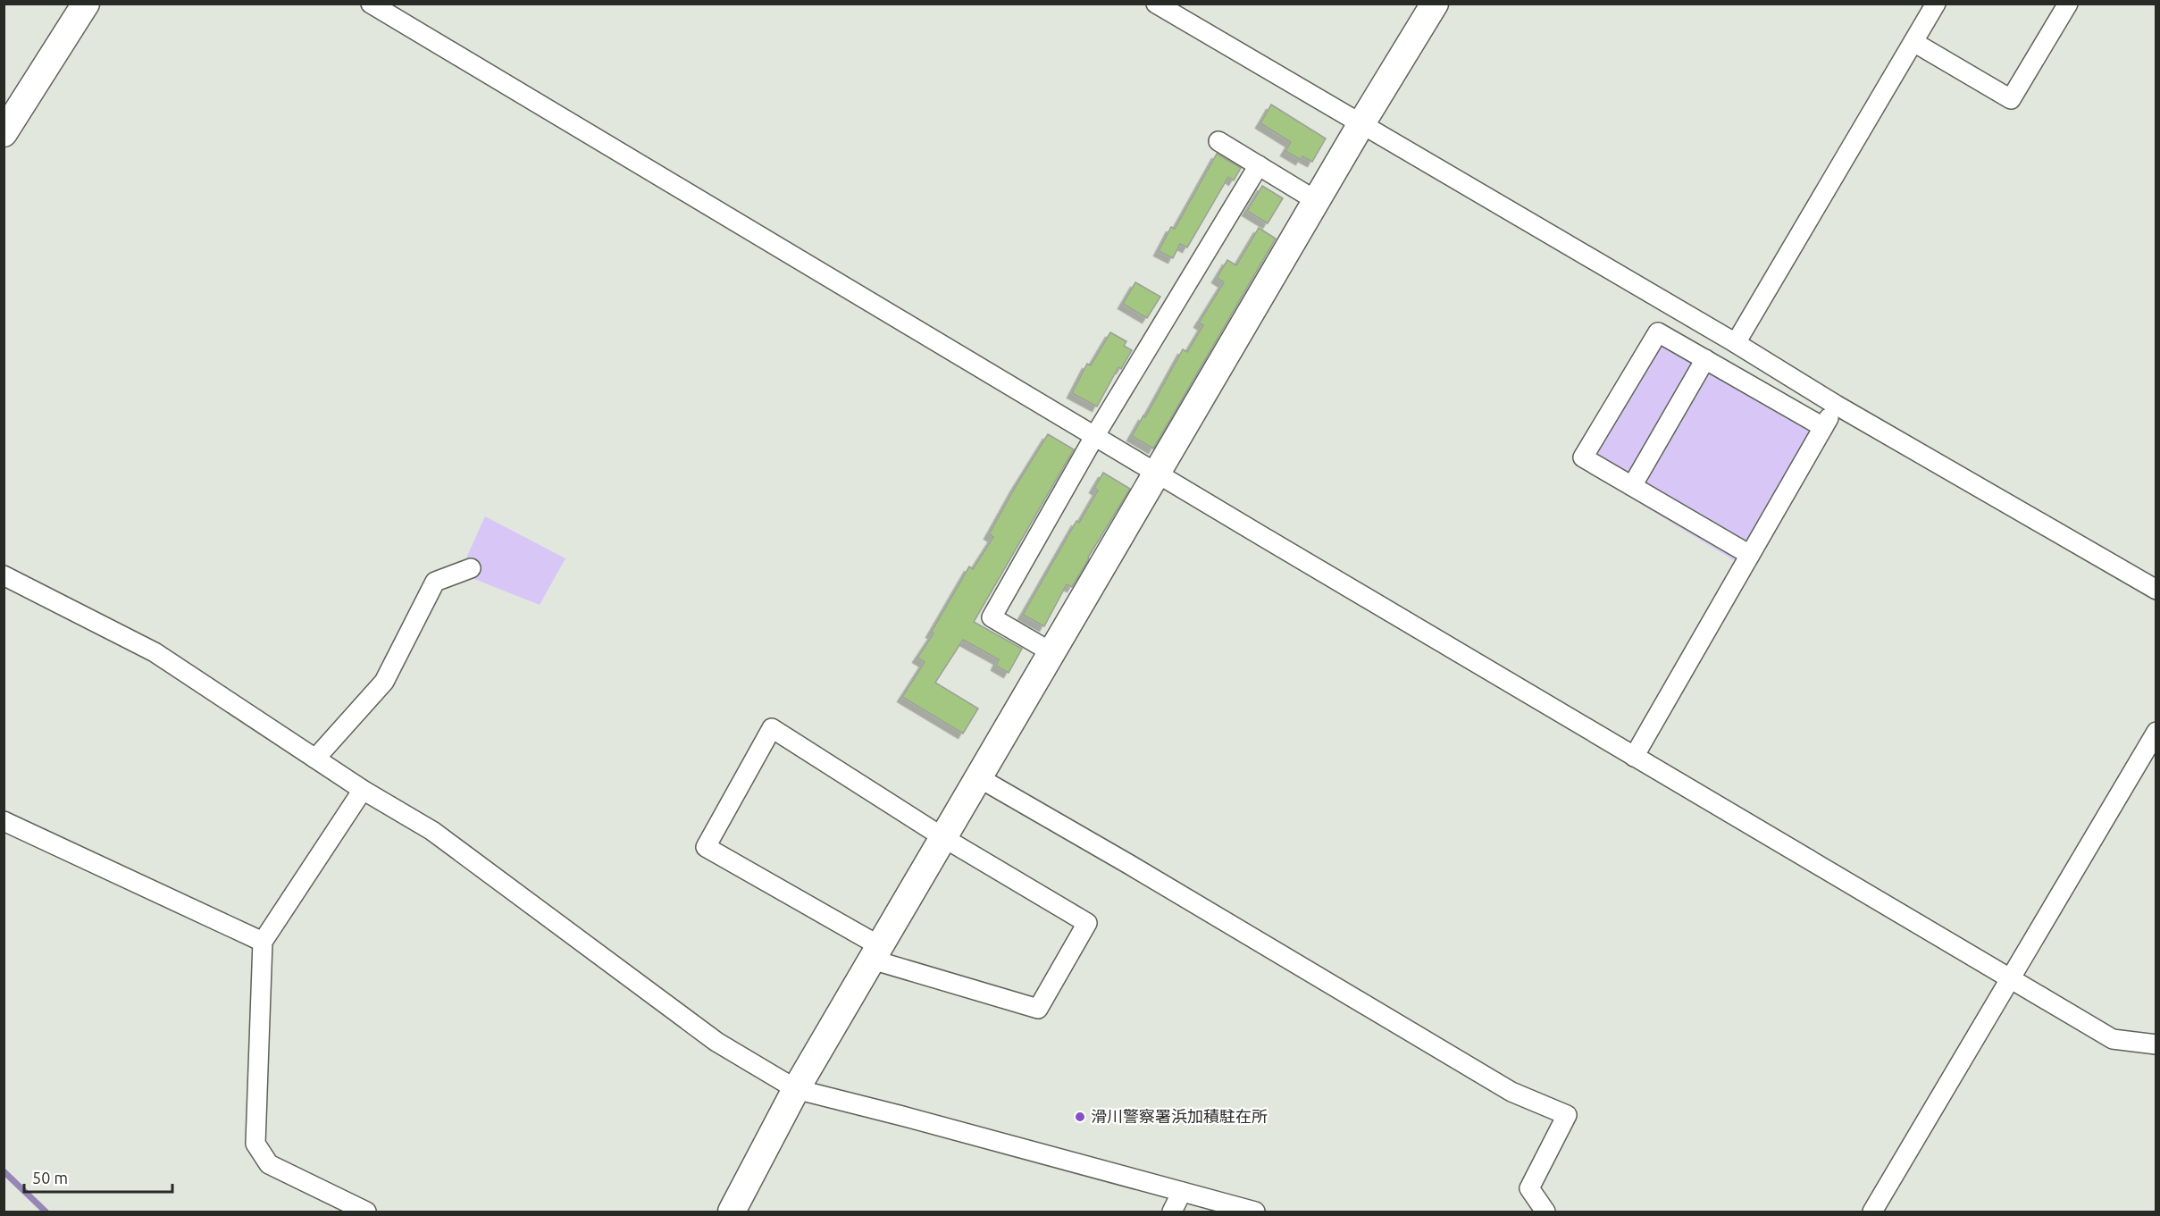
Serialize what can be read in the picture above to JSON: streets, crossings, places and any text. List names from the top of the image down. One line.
{"places":["滑川警察署浜加積駐在所"],"scale_bar":"50 m"}
